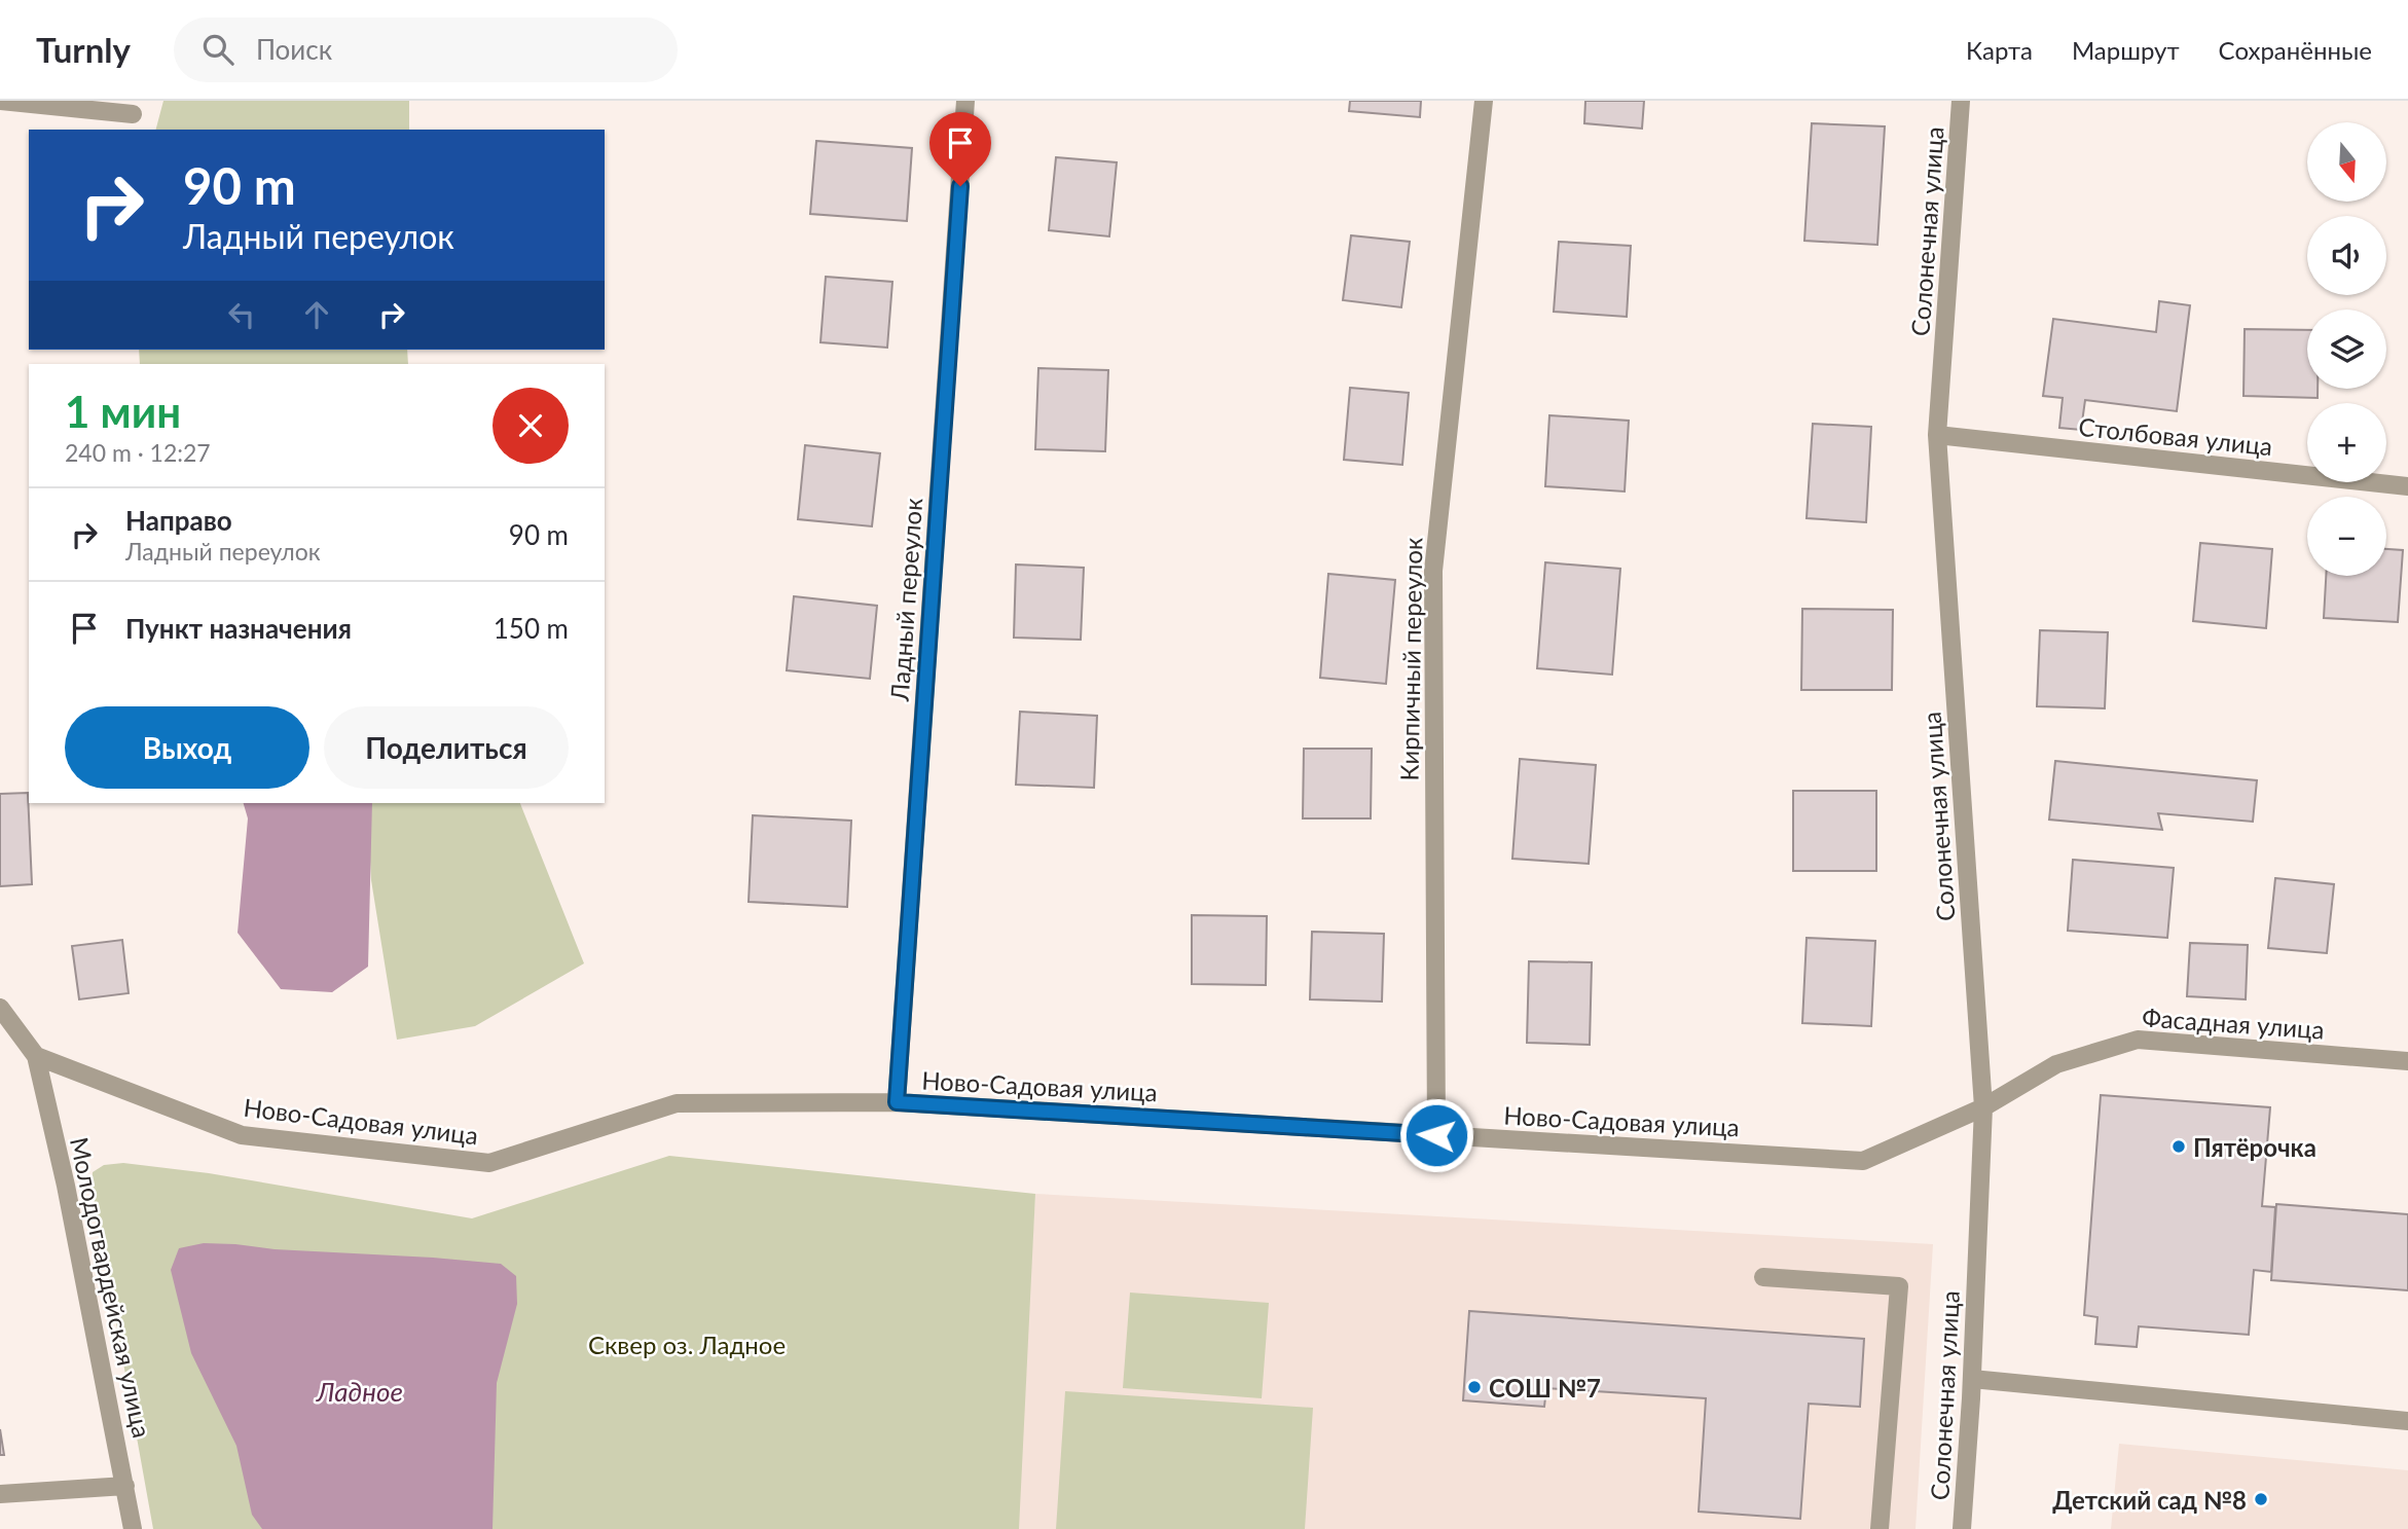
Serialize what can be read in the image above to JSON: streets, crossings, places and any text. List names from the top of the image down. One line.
{"streets":{"street":["Солонечная улица","Столбовая улица","Ладный переулок","Кирпичный переулок","Фасадная улица","Ново-Садовая улица","Молодогвардейская улица"]},"crossings":[["Солонечная улица","Столбовая улица"],["Солонечная улица","Фасадная улица"],["Солонечная улица","Ново-Садовая улица"],["Ладный переулок","Ново-Садовая улица"],["Кирпичный переулок","Ново-Садовая улица"],["Фасадная улица","Ново-Садовая улица"],["Ново-Садовая улица","Молодогвардейская улица"]],"water":["Ладное"],"parks":["Сквер оз. Ладное"],"places":["Пятёрочка","СОШ №7","Детский сад №8"],"north":"bottom","page":{"header":"Turnly","search":"Поиск","nav":["Карта","Маршрут","Сохранённые"],"map_buttons":["+","−"],"turn":["90 m","Ладный переулок"],"heading":["1 мин","240 m · 12:27"],"list":[{"name":"Направо","note":"Ладный переулок","value":"90 m"},{"name":"Пункт назначения","value":"150 m"}],"buttons":["Выход","Поделиться"]}}
